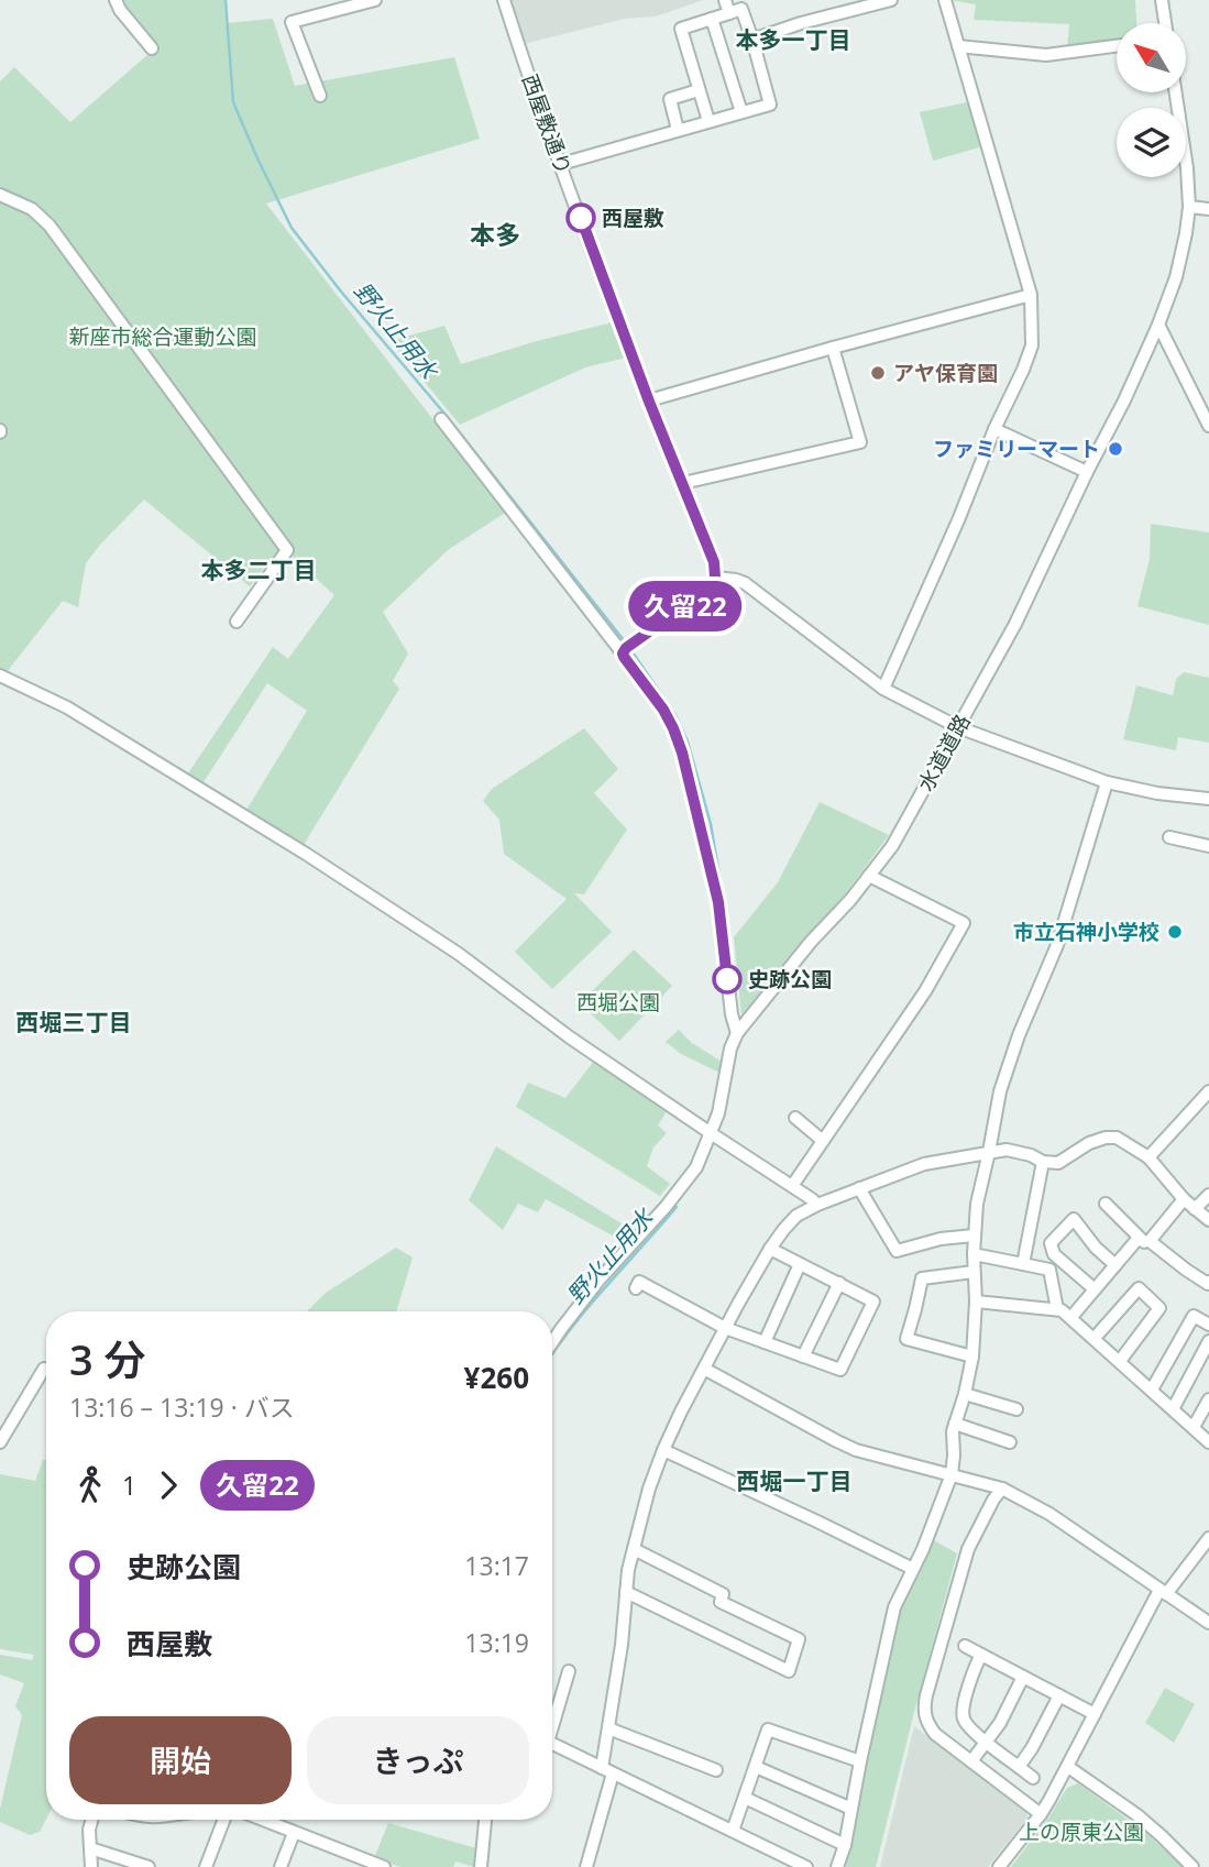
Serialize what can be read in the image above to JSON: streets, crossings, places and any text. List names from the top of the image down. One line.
{"streets":{"street":["西屋敷通り","水道道路"]},"districts":["本多一丁目","本多","本多二丁目","西堀三丁目","西堀一丁目"],"water":["野火止用水"],"parks":["新座市総合運動公園","西堀公園","上の原東公園"],"places":["西屋敷","アヤ保育園","ファミリーマート","市立石神小学校","史跡公園"],"lines":["bus line 久留22"],"north":"top left","page":{"on_map":"久留22","heading":["3 分","13:16 – 13:19 · バス","¥260"],"legs":["1","久留22"],"list":[{"name":"史跡公園","value":"13:17"},{"name":"西屋敷","value":"13:19"}],"buttons":["開始","きっぷ"]}}
